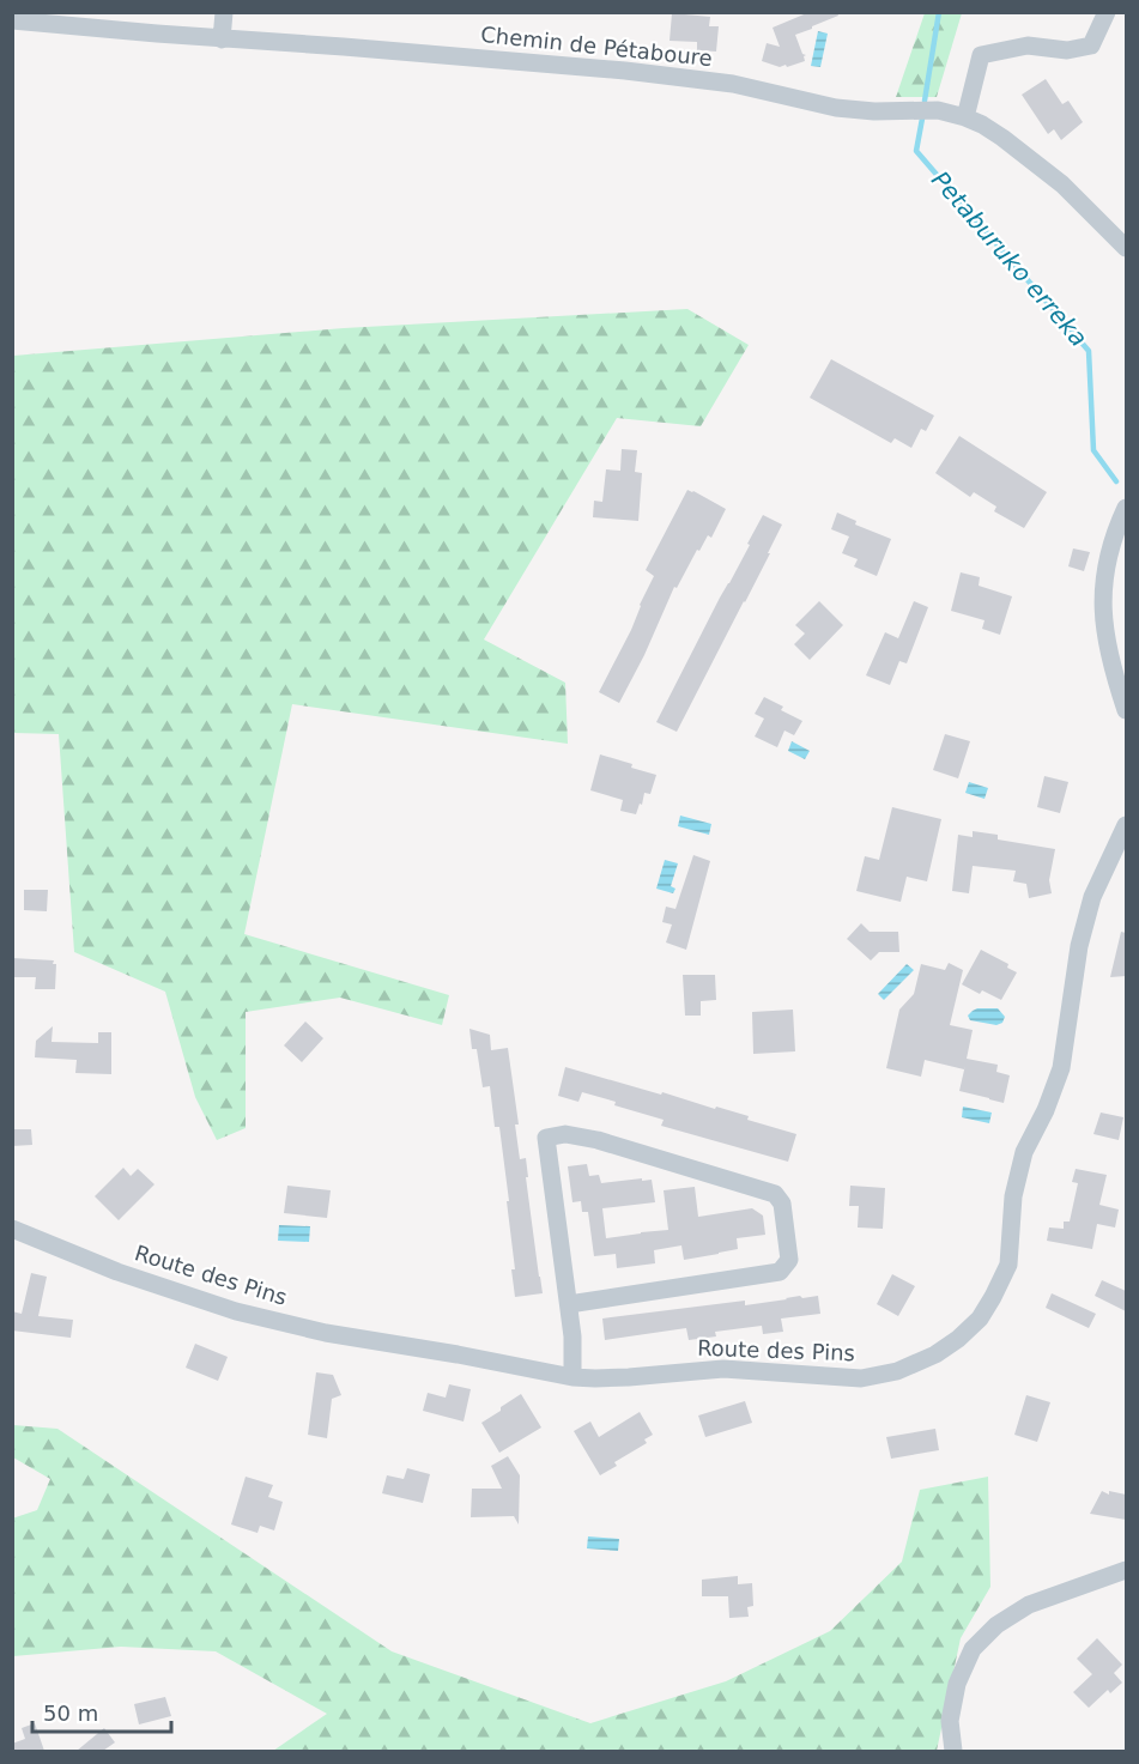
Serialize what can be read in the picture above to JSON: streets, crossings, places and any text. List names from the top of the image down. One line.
{"streets":{"street":["Chemin de Pétaboure","Route des Pins"]},"water":["Petaburuko erreka"],"scale_bar":"50 m"}
